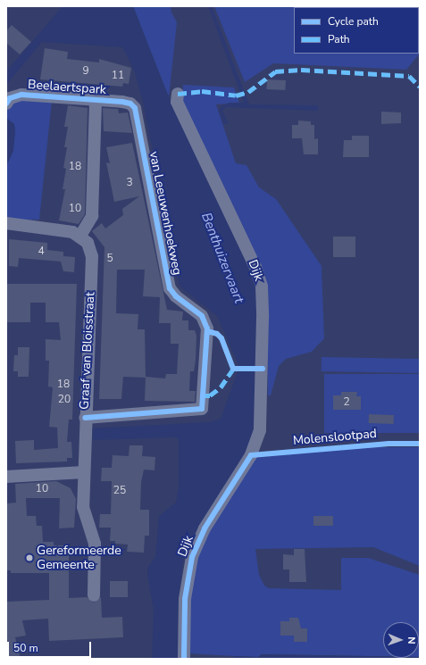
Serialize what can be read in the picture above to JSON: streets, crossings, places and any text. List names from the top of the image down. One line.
{"streets":{"street":["Beelaertspark","van Leeuwenhoekweg","Dijk","Graaf van Bloisstraat"],"cycle path":["Molenslootpad"]},"crossings":[["Beelaertspark","van Leeuwenhoekweg"],["Beelaertspark","Graaf van Bloisstraat"],["van Leeuwenhoekweg","Graaf van Bloisstraat"]],"water":["Benthuizervaart"],"places":["Gereformeerde Gemeente"],"house_numbers":["9","11","18","3","10","4","5","18","20","2","10","25"],"legend":["Cycle path","Path"],"scale_bar":"50 m","north":"right"}
